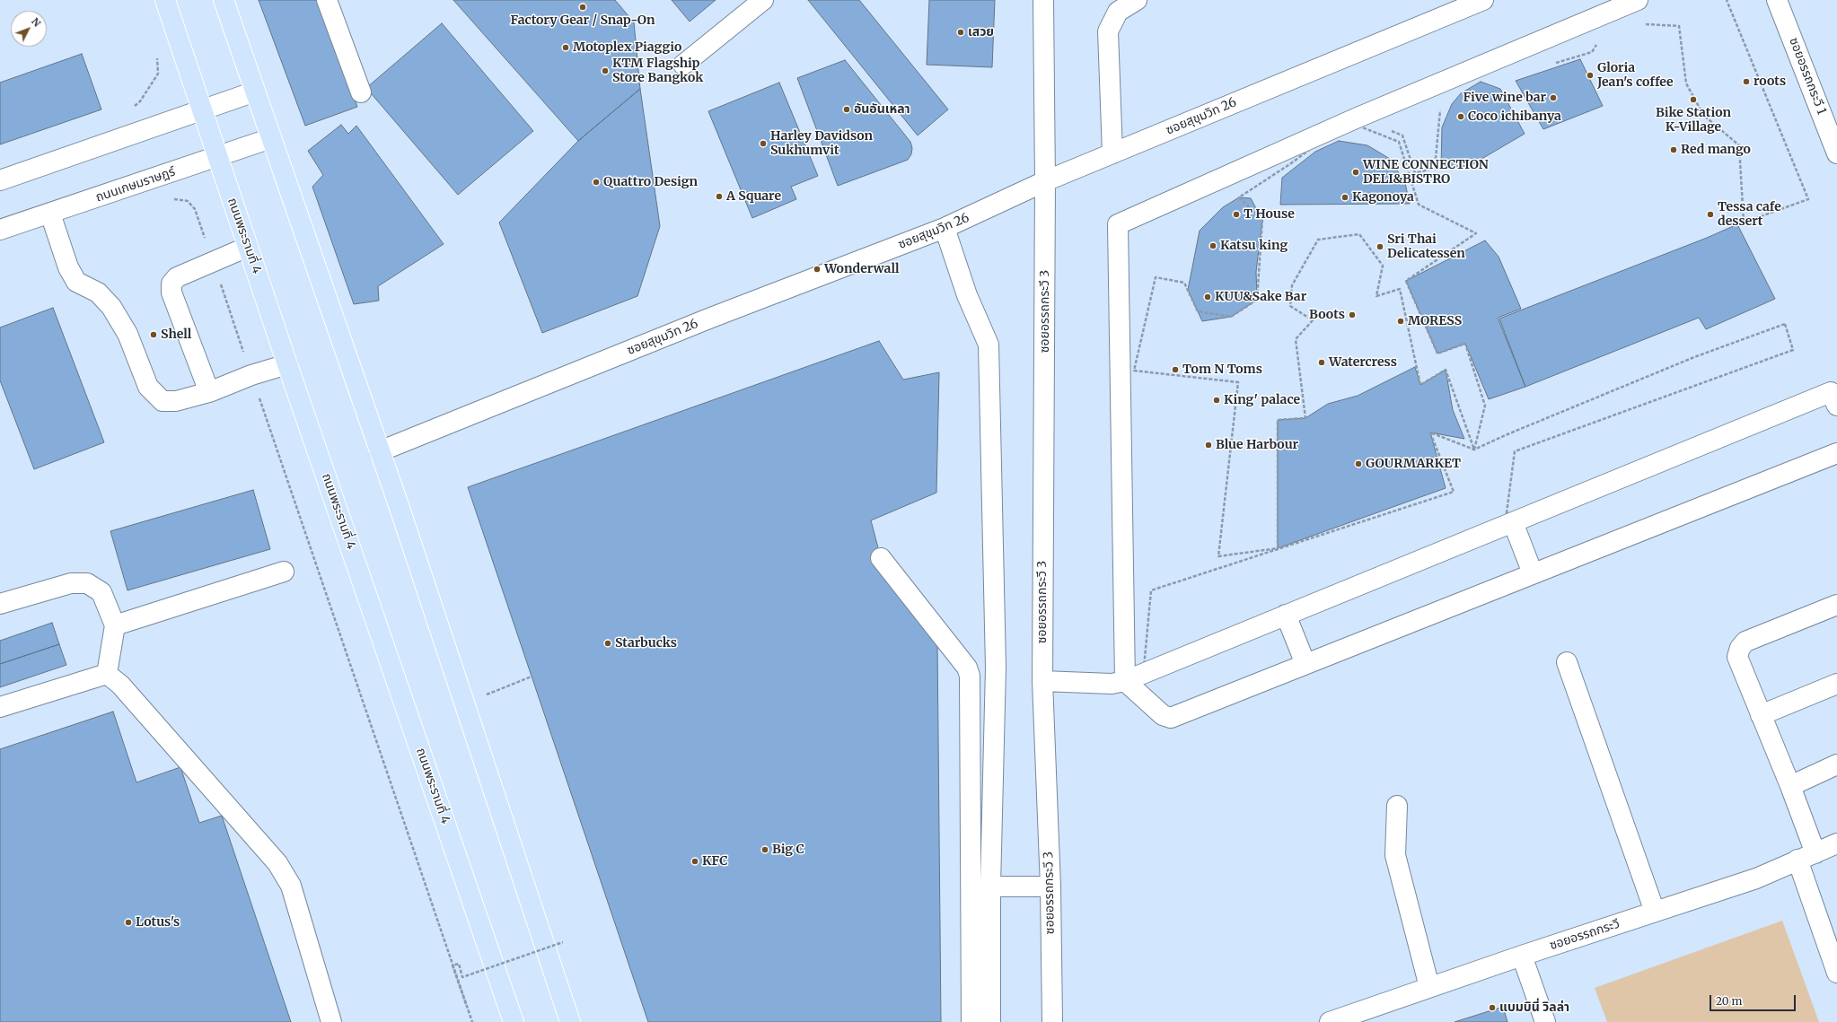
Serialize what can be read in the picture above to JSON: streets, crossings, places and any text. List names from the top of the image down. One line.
{"streets":{"main road":["ถนนพระรามที่ 4"],"street":["ซอยอรรถกระวี 1","ซอยสุขุมวิท 26","ถนนเกษมราษฎร์","ซอยอรรถกระวี 3","ซอยอรรถกระวี"]},"crossings":[["ซอยสุขุมวิท 26","ซอยอรรถกระวี 3"],["ถนนเกษมราษฎร์","ถนนพระรามที่ 4"]],"places":["Factory Gear / Snap-On","เสวย","Motoplex Piaggio","KTM Flagship Store Bangkok","Gloria Jean's coffee","roots","Five wine bar","Bike Station K-Village","อันอันเหลา","Coco ichibanya","Harley Davidson Sukhumvit","Red mango","WINE CONNECTION DELI&BISTRO","Quattro Design","A Square","Kagonoya","T House","Tessa cafe dessert","Katsu king","Sri Thai Delicatessen","Wonderwall","KUU&Sake Bar","Boots","MORESS","Shell","Watercress","Tom N Toms","King' palace","Blue Harbour","GOURMARKET","Starbucks","Big C","KFC","Lotus's","แบมบินี่ วิลล่า"],"scale_bar":"20 m","north":"top right"}
